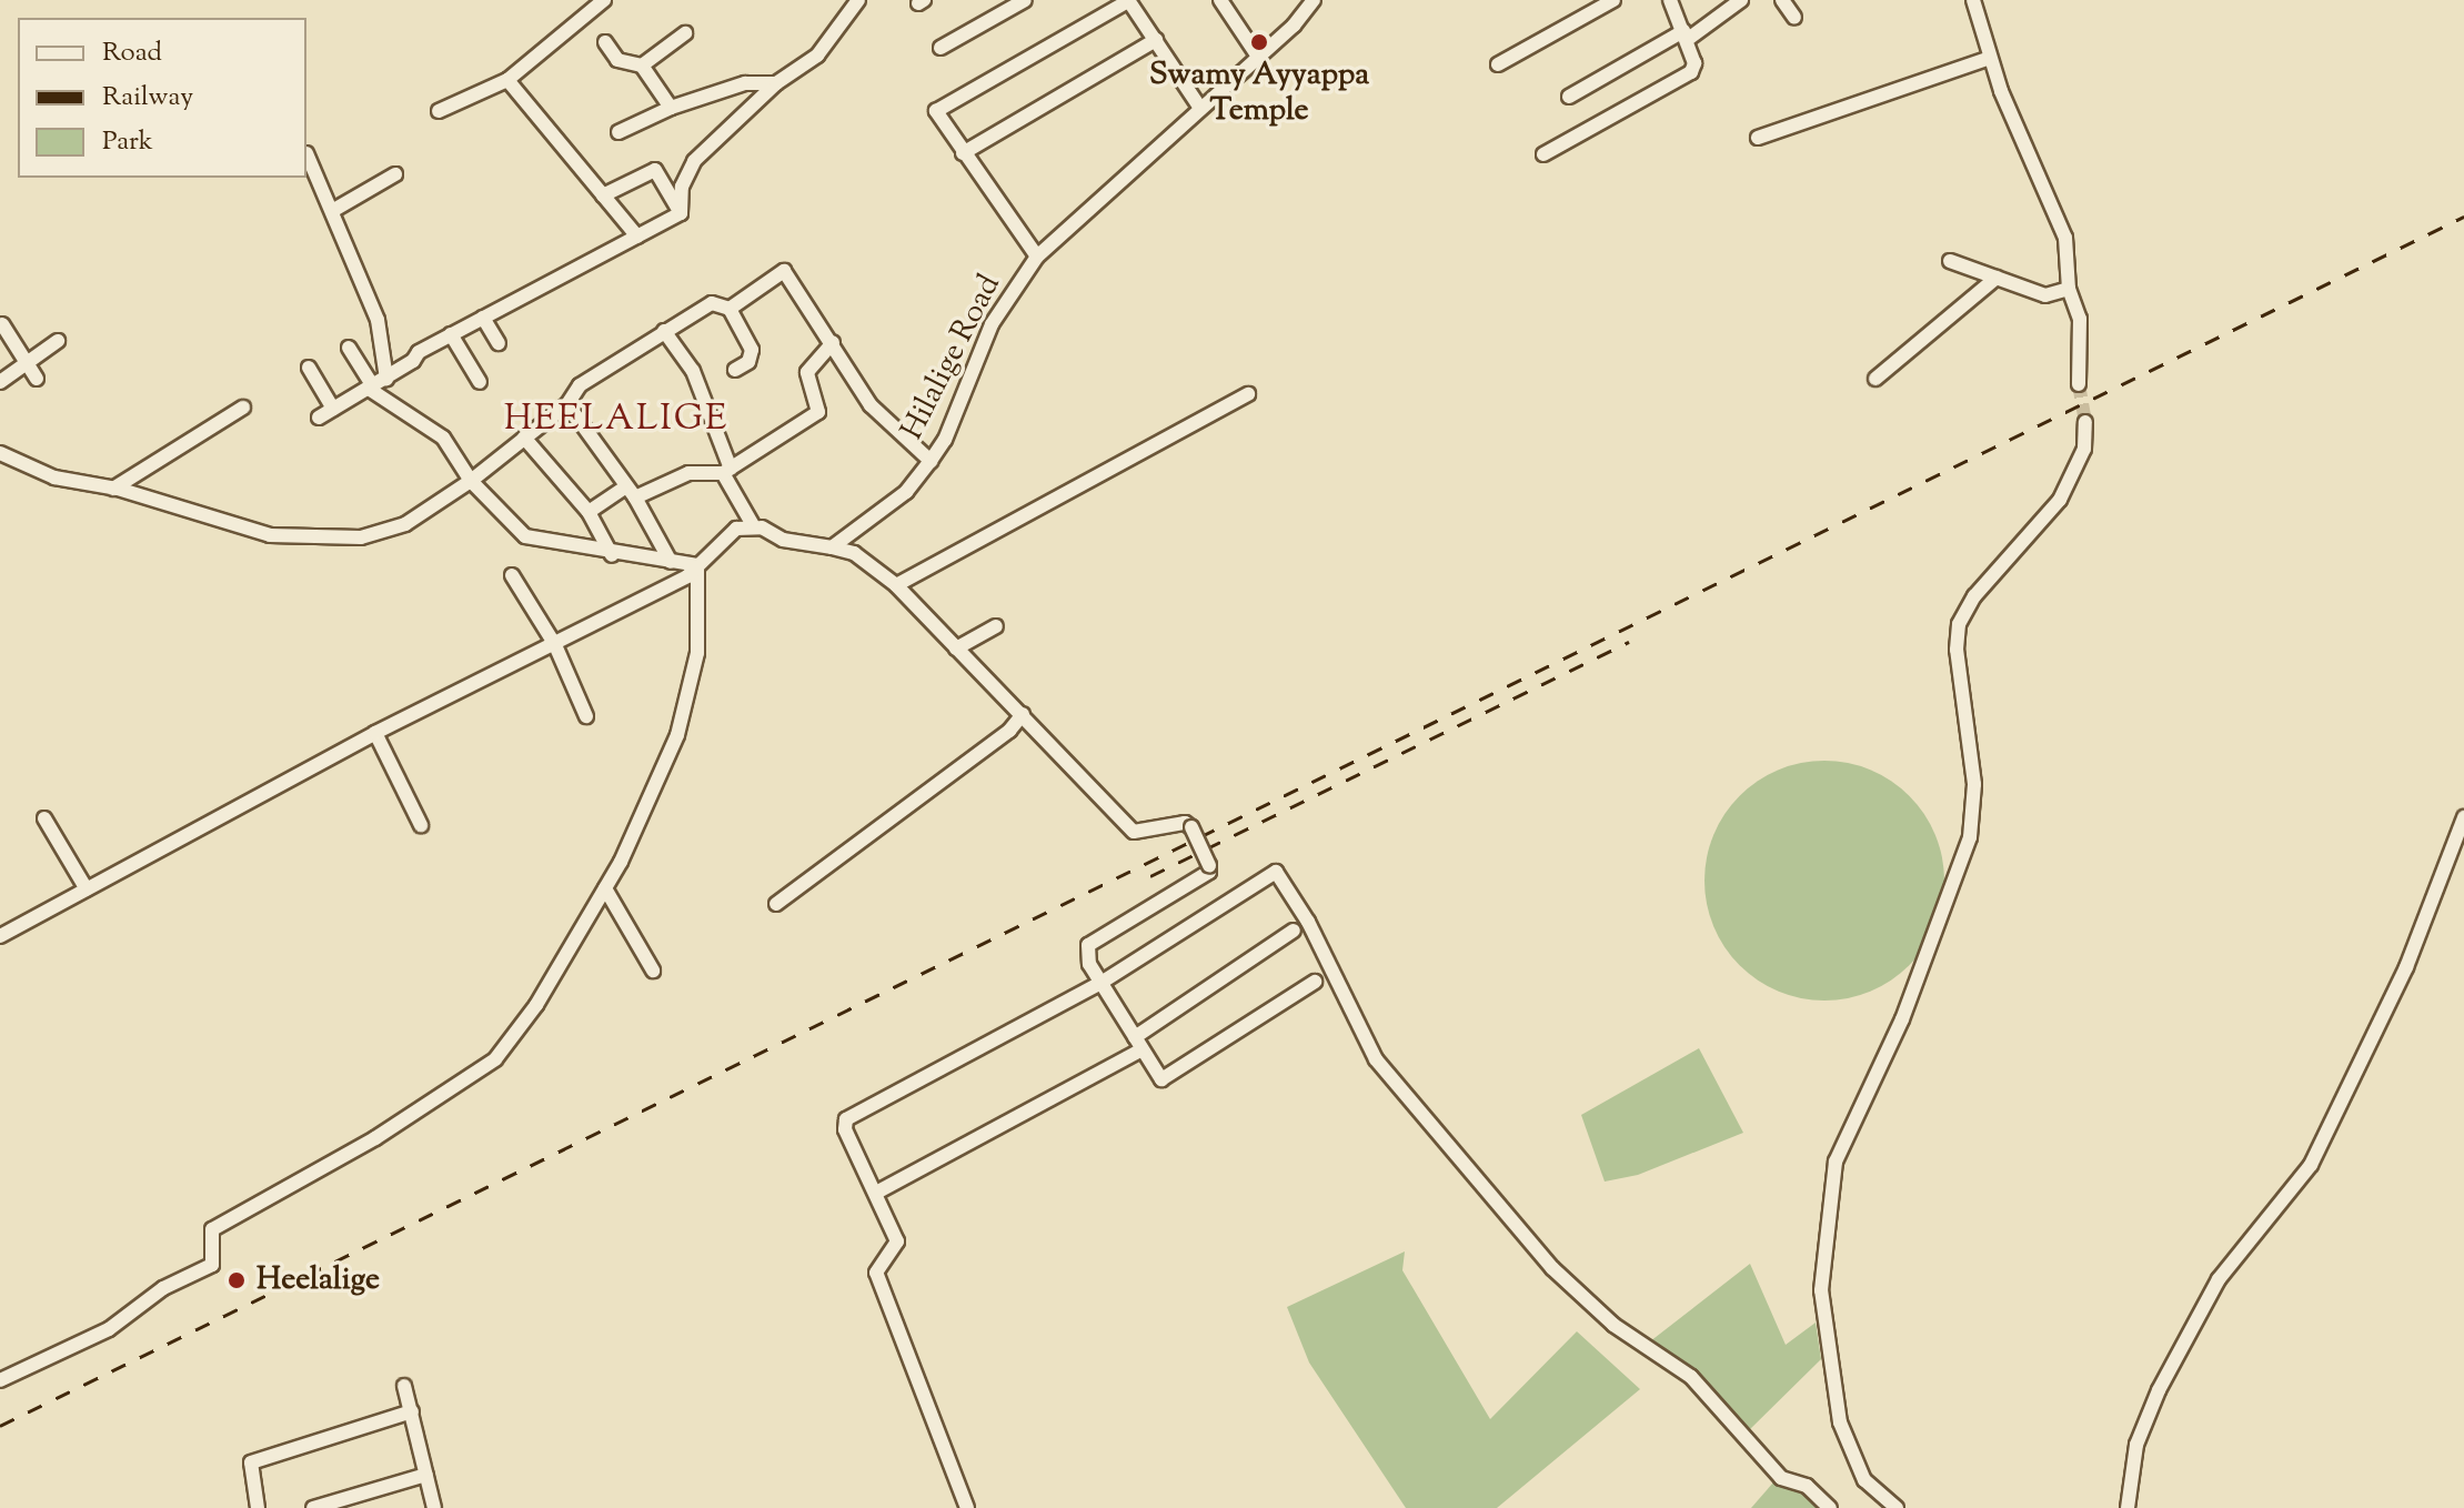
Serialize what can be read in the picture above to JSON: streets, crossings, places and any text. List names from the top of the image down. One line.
{"streets":{"street":["Hilalige Road"]},"districts":["HEELALIGE"],"places":["Swamy Ayyappa Temple","Heelalige"],"legend":["Road","Railway","Park"]}
